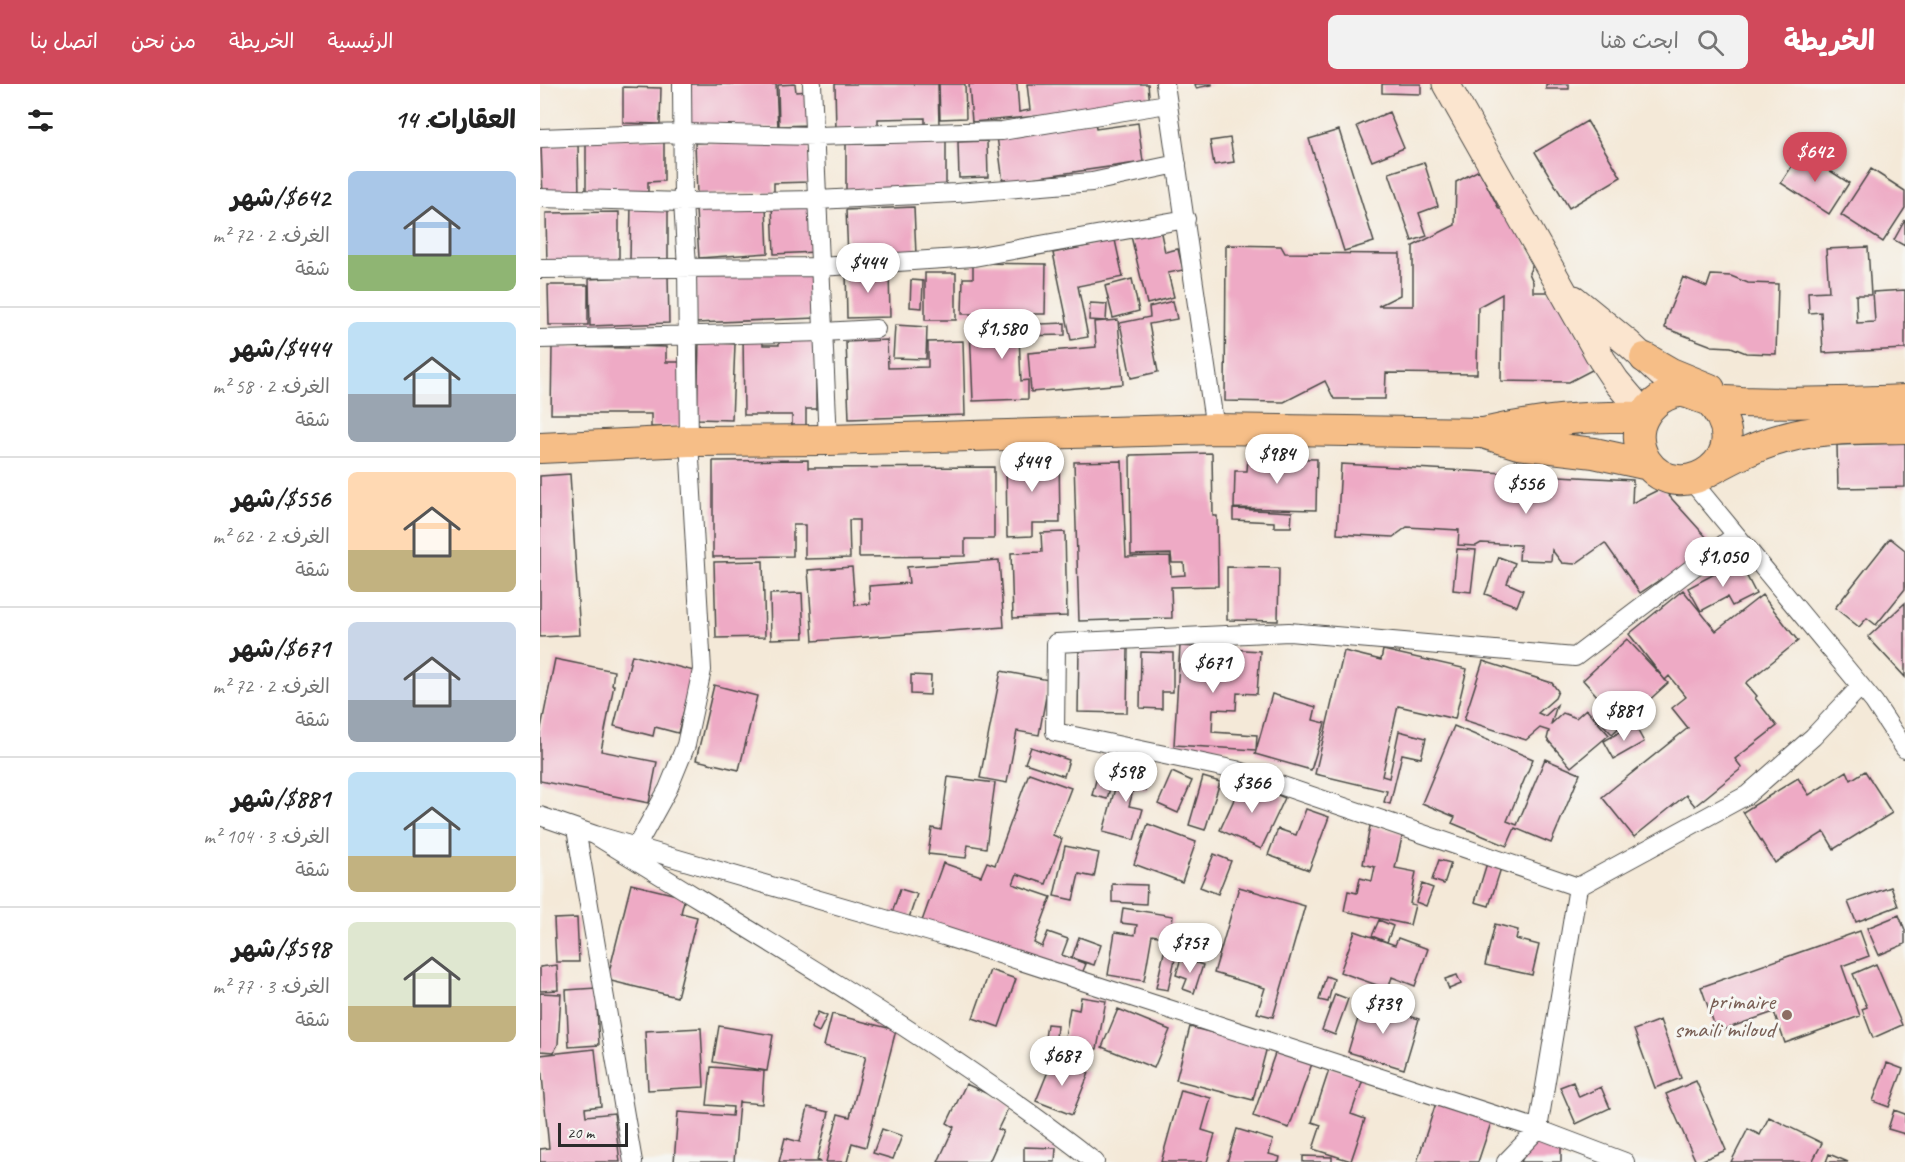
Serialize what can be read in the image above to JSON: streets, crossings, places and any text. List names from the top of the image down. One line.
{"places":["primaire smaili miloud"],"scale_bar":"20 m","page":{"header":"الخريطة","search":"ابحث هنا","nav":["الرئيسية","الخريطة","من نحن","اتصل بنا"],"heading":"العقارات: 14","price":["$642","$444","$1,580","$984","$449","$556","$1,050","$671","$881","$598","$366","$757","$739","$687"],"list":[{"name":"$642/شهر","note":"الغرف: 2 · 72 m² · شقة"},{"name":"$444/شهر","note":"الغرف: 2 · 58 m² · شقة"},{"name":"$556/شهر","note":"الغرف: 2 · 62 m² · شقة"},{"name":"$671/شهر","note":"الغرف: 2 · 72 m² · شقة"},{"name":"$881/شهر","note":"الغرف: 3 · 104 m² · شقة"},{"name":"$598/شهر","note":"الغرف: 3 · 77 m² · شقة"}],"scale":"20 m"}}
